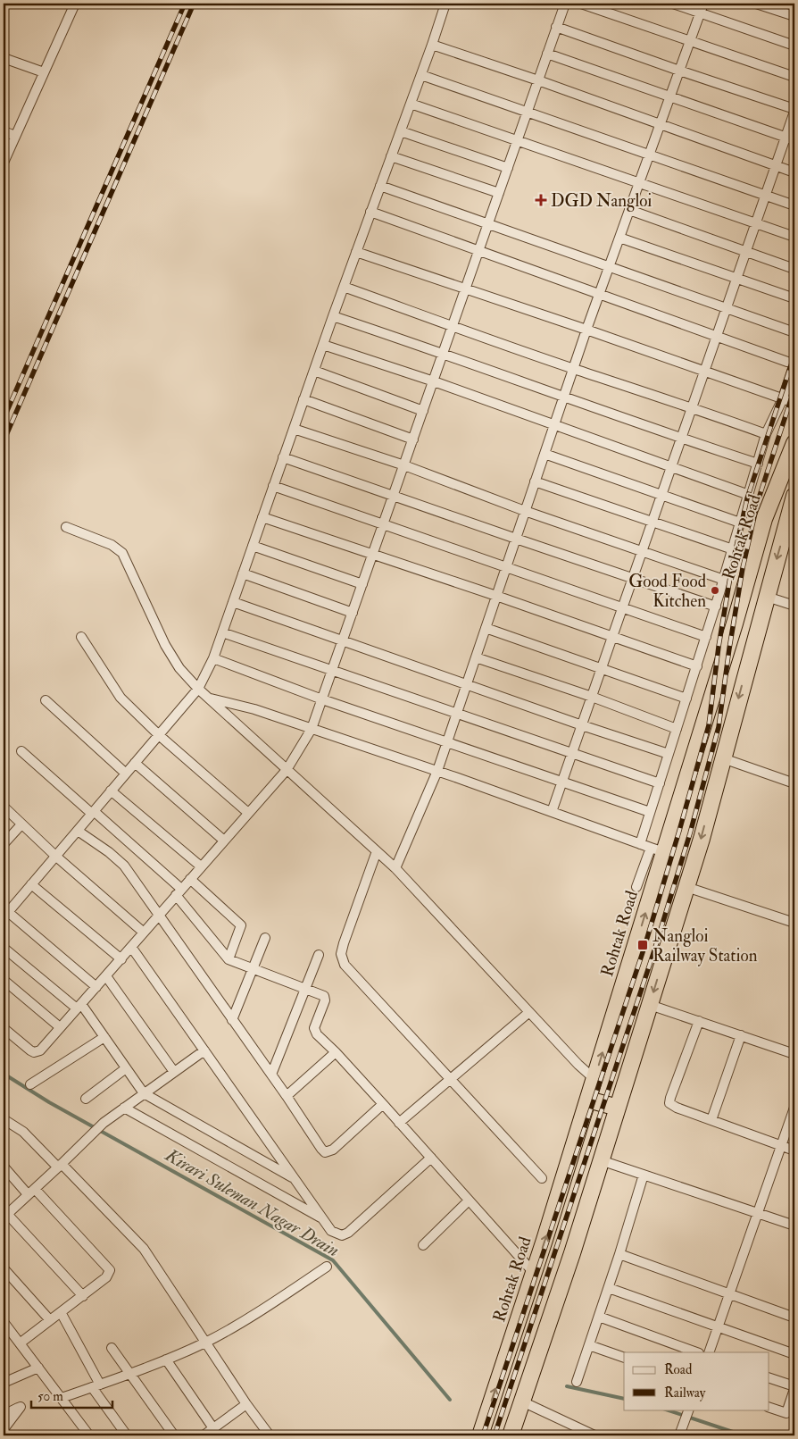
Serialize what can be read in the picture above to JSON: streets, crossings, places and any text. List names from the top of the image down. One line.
{"streets":{"highway":["Rohtak Road"]},"water":["Kirari Suleman Nagar Drain"],"places":{"health":["DGD Nangloi"],"other":["Good Food Kitchen"],"transit":["Nangloi Railway Station"]},"legend":["Road","Railway"],"scale_bar":"50 m"}
